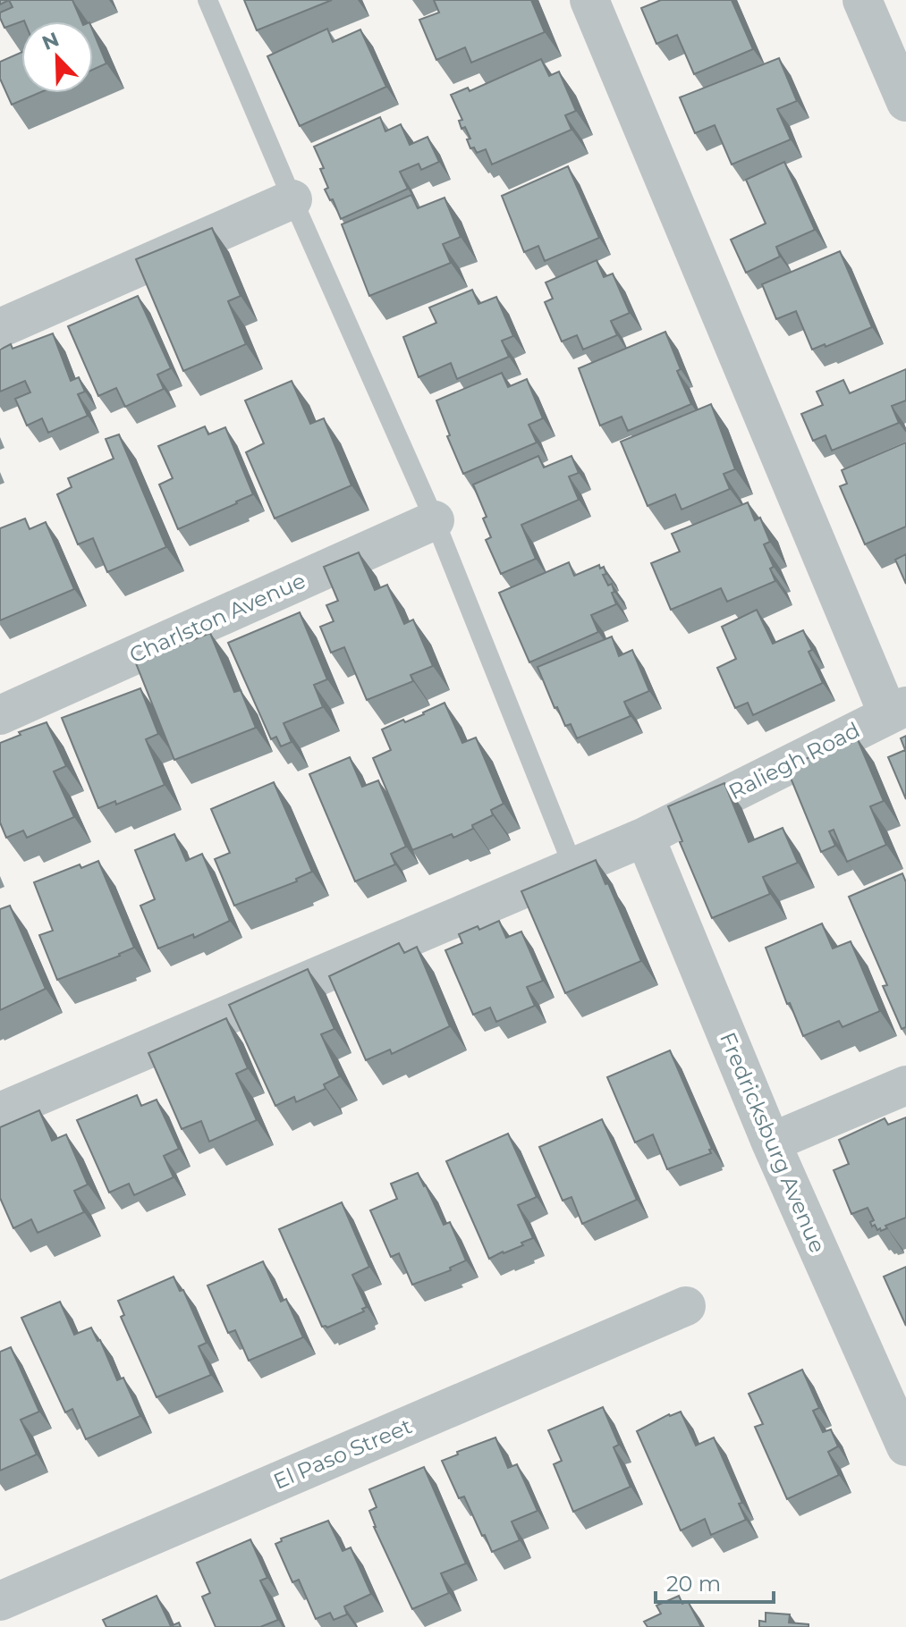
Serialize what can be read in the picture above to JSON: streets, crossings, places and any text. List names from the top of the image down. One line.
{"streets":{"street":["Charlston Avenue","Raliegh Road","Fredricksburg Avenue","El Paso Street"]},"crossings":[["Raliegh Road","Fredricksburg Avenue"]],"scale_bar":"20 m","north":"top left"}
